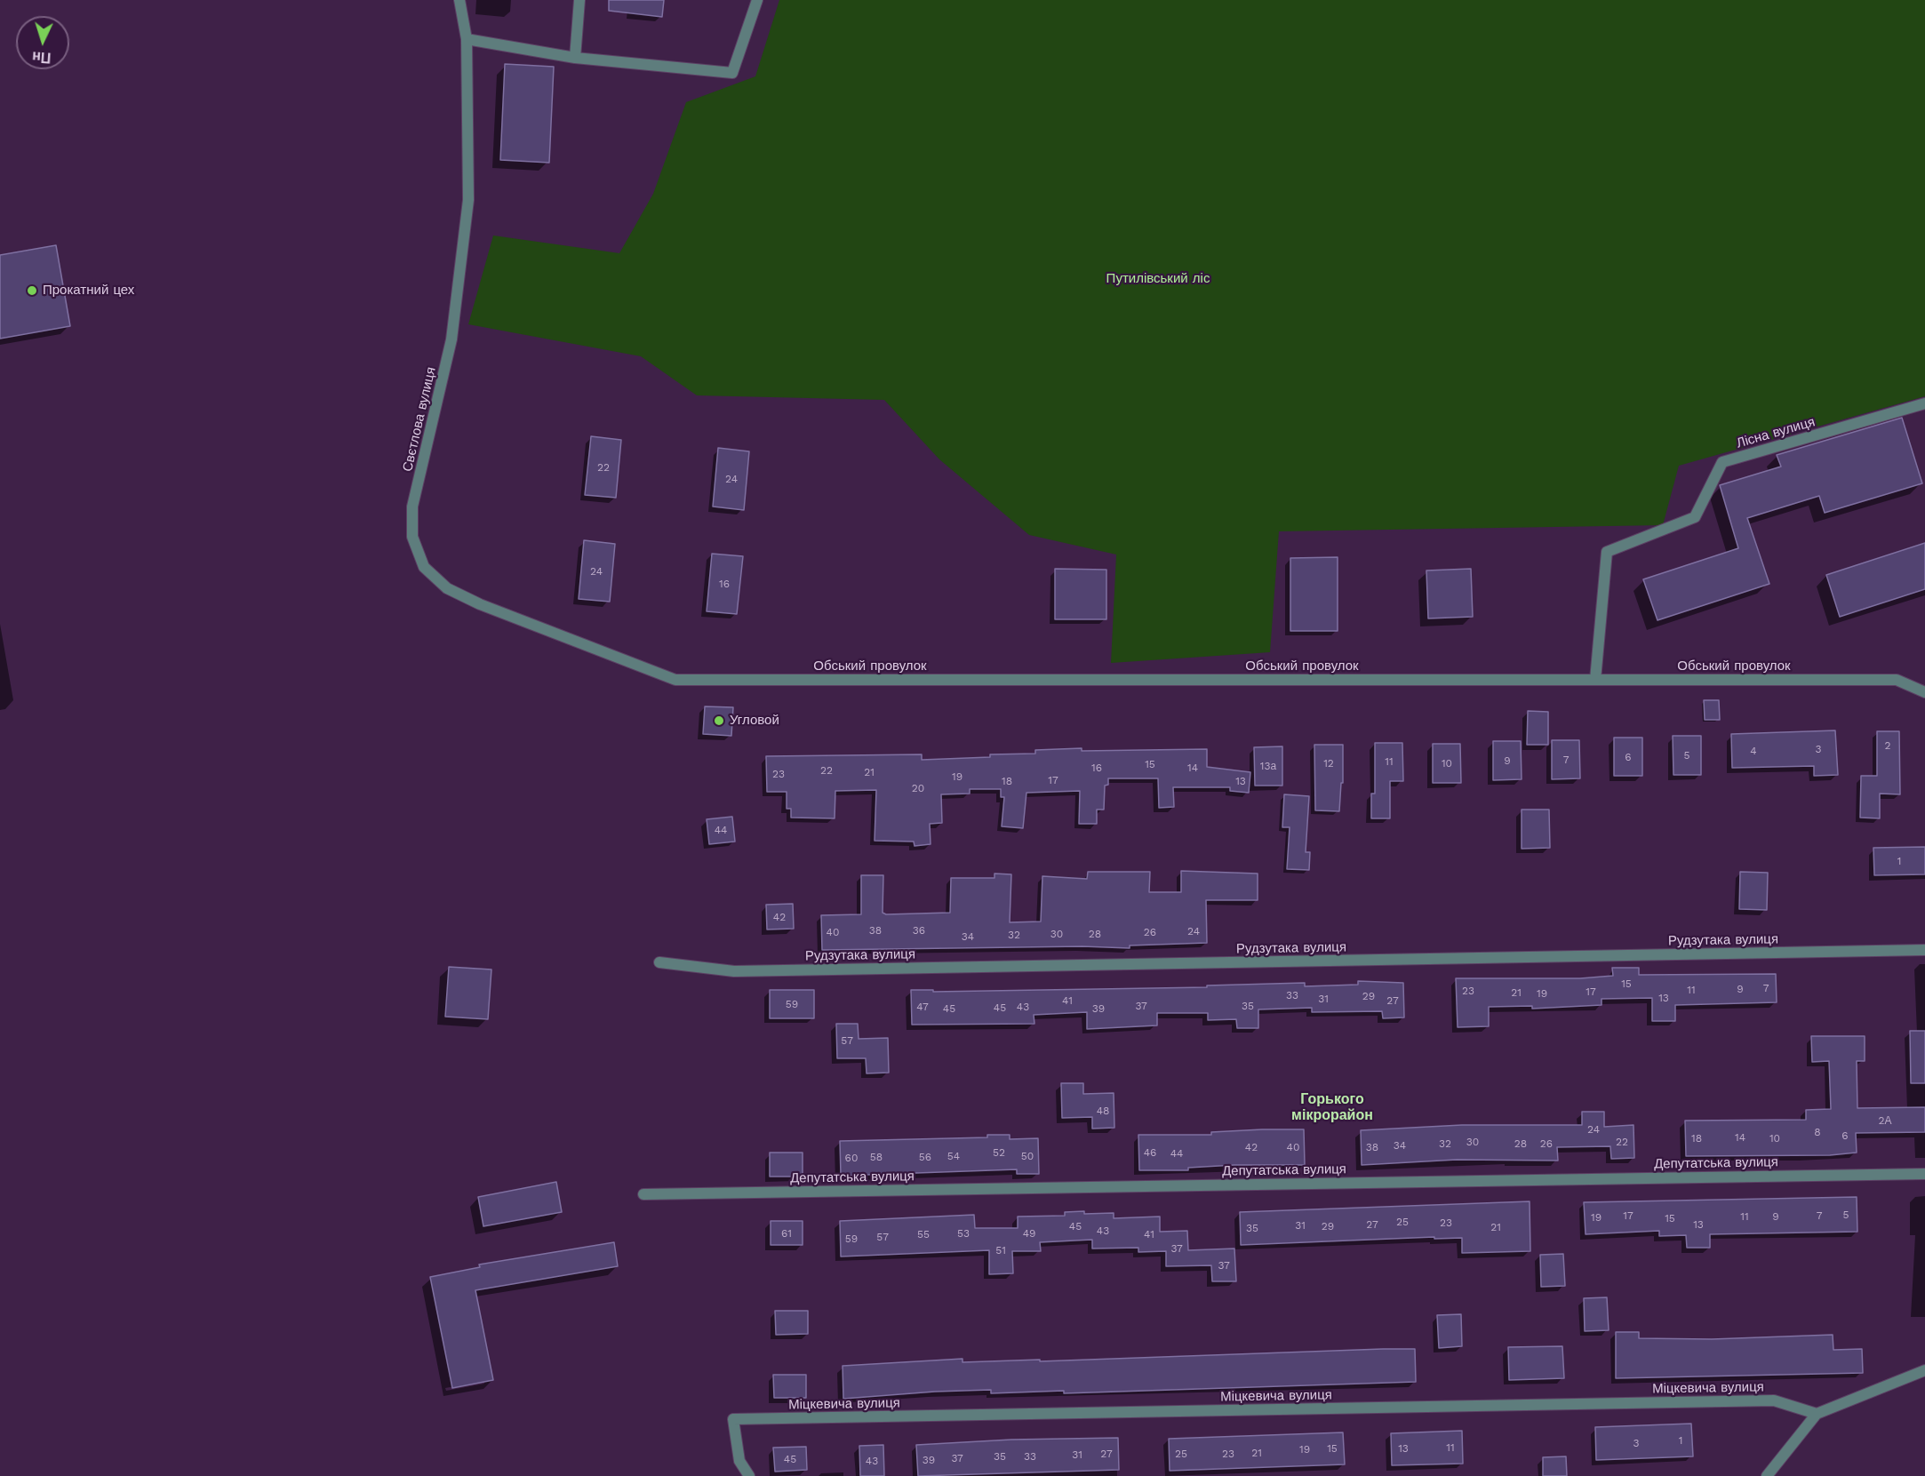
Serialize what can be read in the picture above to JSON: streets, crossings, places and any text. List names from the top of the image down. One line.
{"streets":{"street":["Свєтлова вулиця","Лісна вулиця","Обський провулок","Рудзутака вулиця","Депутатська вулиця","Міцкевича вулиця"]},"crossings":[["Свєтлова вулиця","Обський провулок"],["Лісна вулиця","Обський провулок"]],"districts":["Горького мікрорайон"],"parks":["Путилівський ліс"],"places":["Прокатний цех","Угловой"],"house_numbers":["22","24","24","16","2","3","4","5","6","7","9","11","12","10","15","13а","16","14","22","21","23","19","17","18","13","20","44","1","42","38","36","24","40","26","30","28","32","34","15","7","9","11","23","17","21","19","33","29","13","31","41","27","59","37","35","47","43","45","45","39","57","48","2А","24","8","6","14","18","10","30","22","32","28","26","34","42","40","38","52","46","44","54","50","58","56","60","5","17","7","11","9","19","15","25","23","27","13","31","45","29","21","35","43","61","53","49","55","41","57","59","37","51","37","1","3","11","15","13","19","21","27","25","23","31","35","33","37","45","39","43"],"north":"bottom"}
